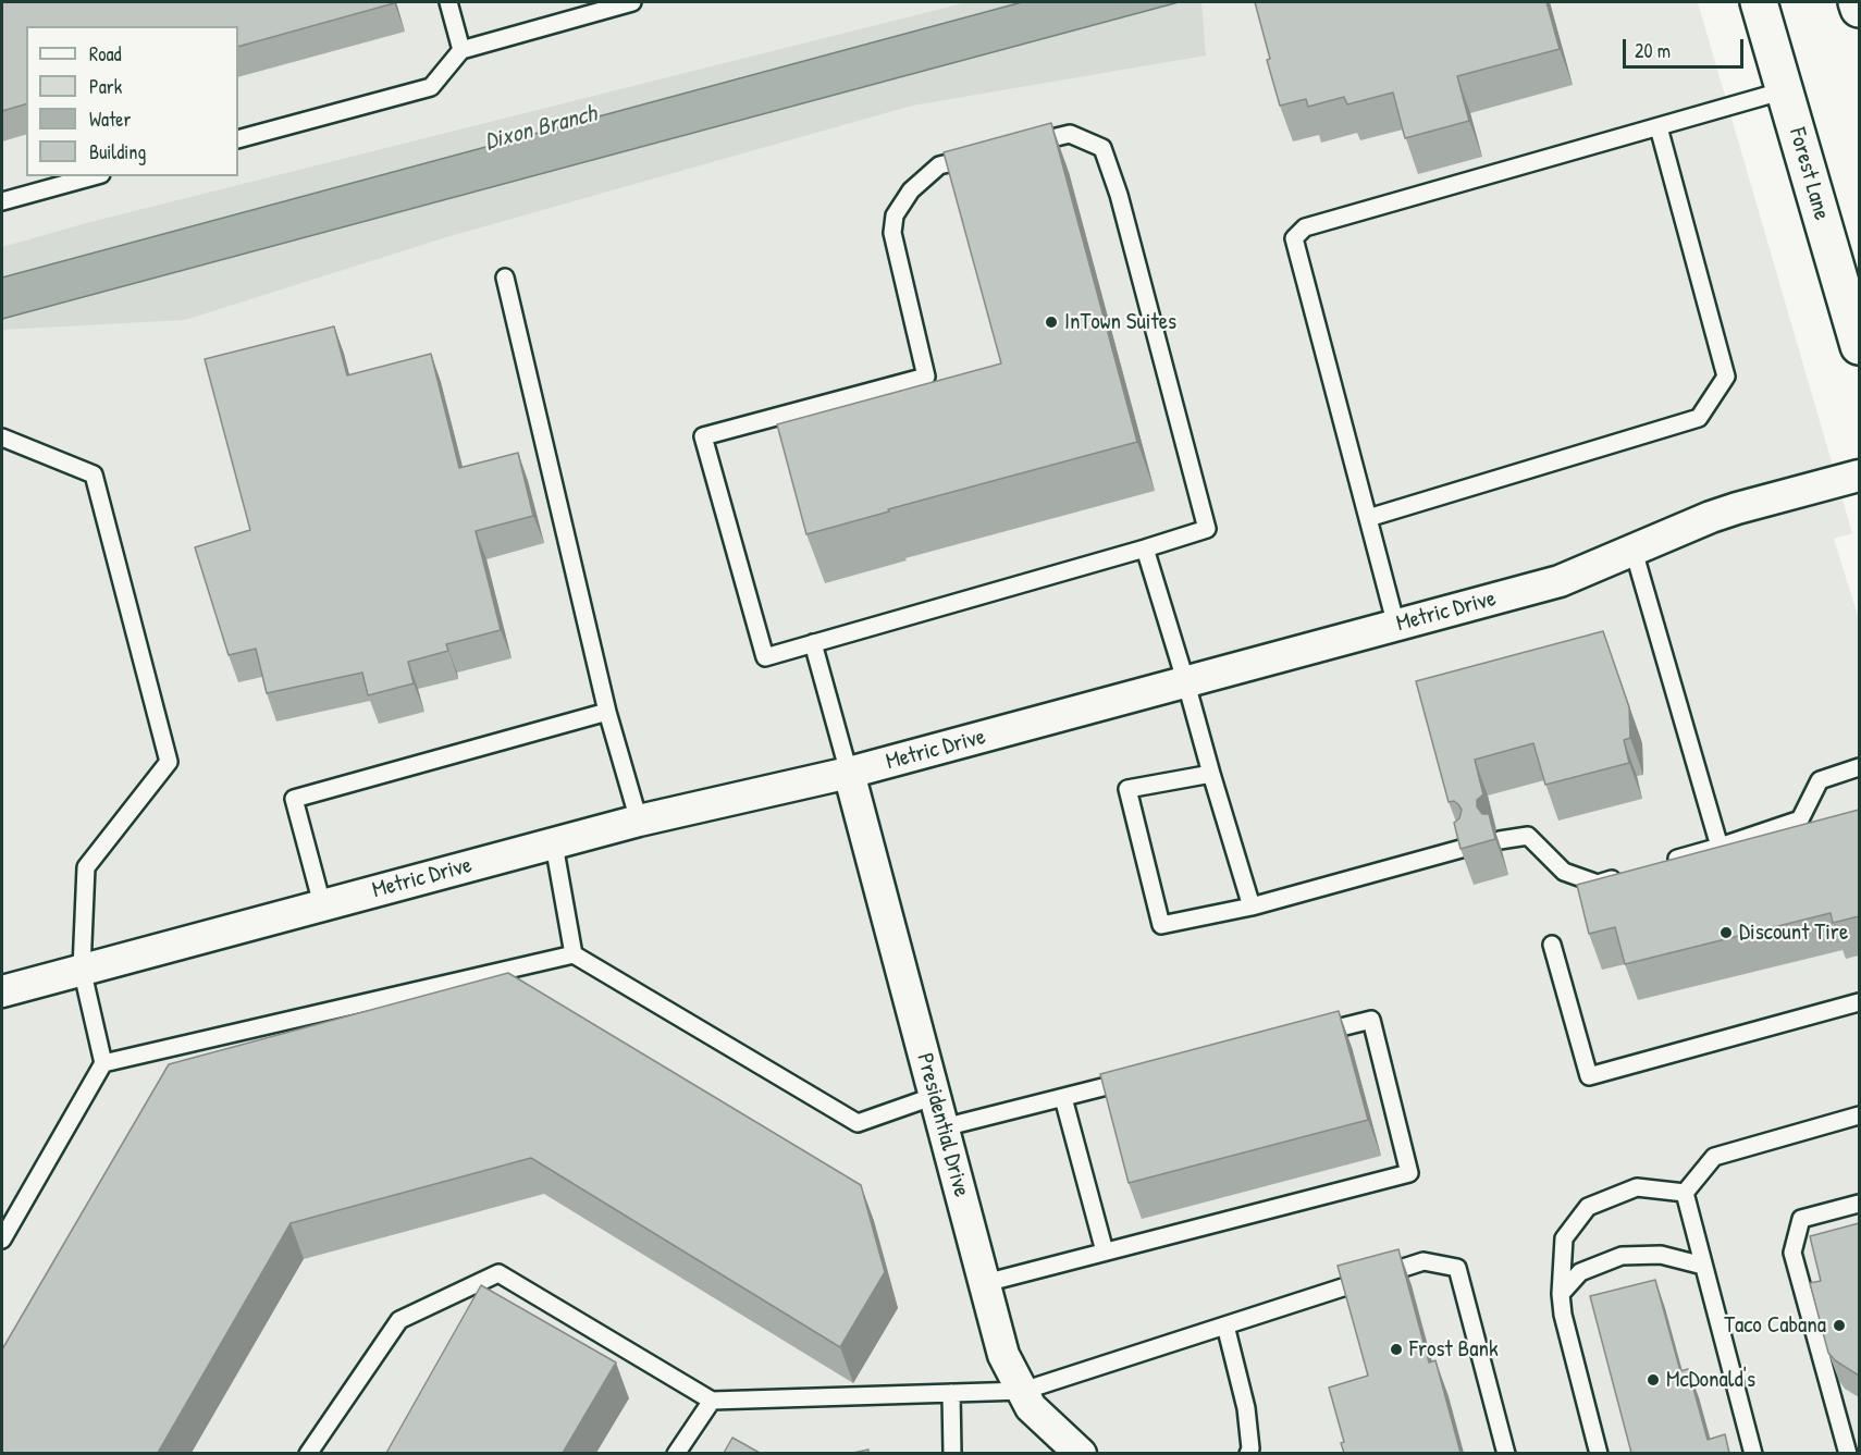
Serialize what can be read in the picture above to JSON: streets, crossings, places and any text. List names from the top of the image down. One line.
{"streets":{"main road":["Forest Lane"],"street":["Metric Drive","Presidential Drive"]},"crossings":[["Metric Drive","Presidential Drive"]],"water":["Dixon Branch"],"places":["InTown Suites","Discount Tire","Taco Cabana","Frost Bank","McDonald's"],"legend":["Road","Park","Water","Building"],"scale_bar":"20 m"}
